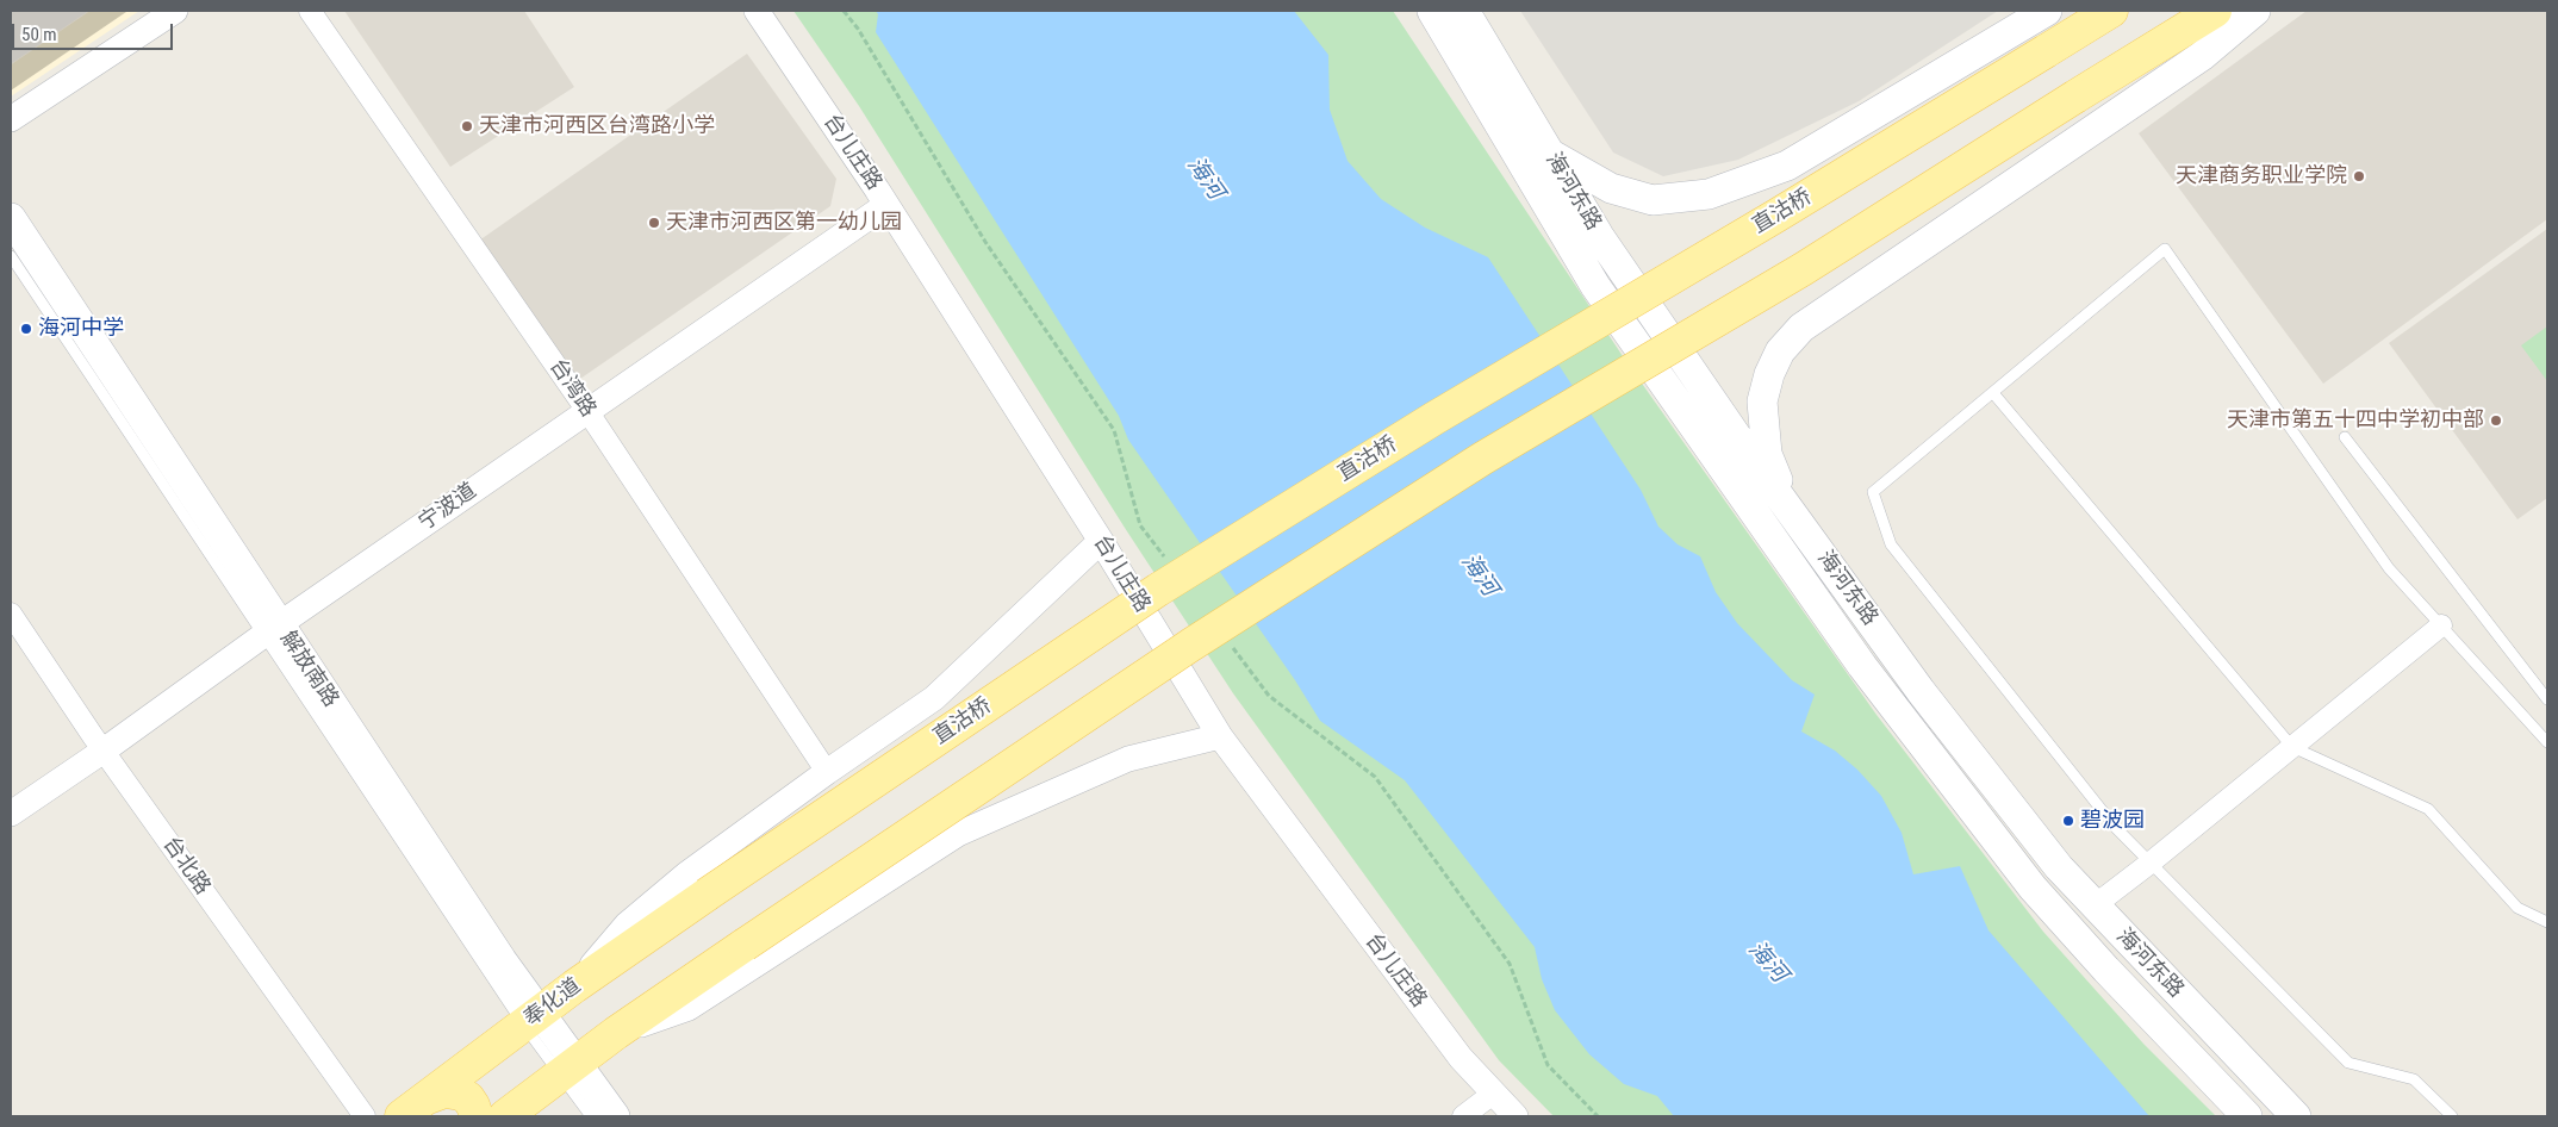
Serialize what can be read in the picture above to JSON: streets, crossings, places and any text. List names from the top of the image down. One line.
{"streets":{"main road":["海河东路","直沽桥","解放南路","奉化道"],"street":["台儿庄路","台湾路","宁波道","台北路"]},"crossings":[["台儿庄路","宁波道"],["直沽桥","奉化道"],["台湾路","宁波道"],["宁波道","解放南路"],["宁波道","台北路"],["解放南路","奉化道"]],"water":["海河"],"places":["天津市河西区台湾路小学","天津商务职业学院","天津市河西区第一幼儿园","海河中学","天津市第五十四中学初中部","碧波园"],"scale_bar":"50 m"}
